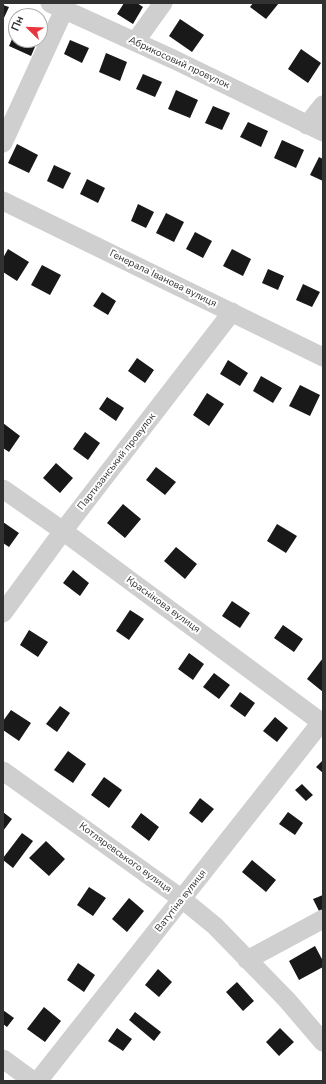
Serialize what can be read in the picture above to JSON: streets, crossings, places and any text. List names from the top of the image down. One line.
{"streets":{"street":["Абрикосовий провулок","Генерала Іванова вулиця","Партизанський провулок","Краснікова вулиця","Котляревського вулиця","Ватутіна вулиця"]},"crossings":[["Генерала Іванова вулиця","Партизанський провулок"],["Партизанський провулок","Краснікова вулиця"],["Краснікова вулиця","Ватутіна вулиця"],["Котляревського вулиця","Ватутіна вулиця"]],"north":"top left"}
